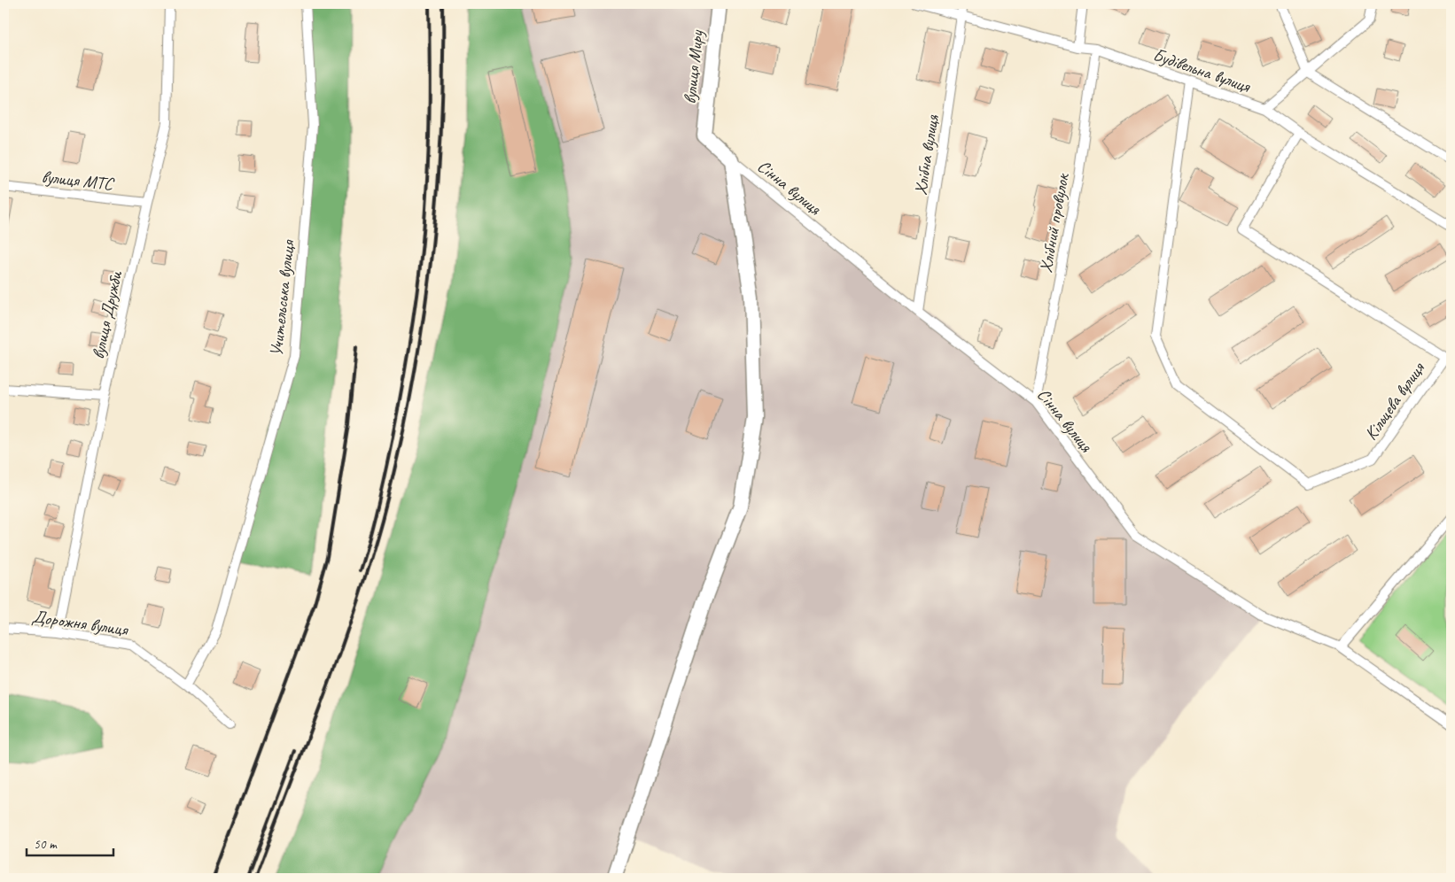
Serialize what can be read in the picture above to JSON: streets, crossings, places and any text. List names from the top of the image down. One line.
{"streets":{"main road":["вулиця Миру"],"street":["Будівельна вулиця","Хлібна вулиця","вулиця МТС","Сінна вулиця","Хлібний провулок","Учительська вулиця","вулиця Дружби","Кільцева вулиця","Дорожня вулиця"]},"crossings":[["вулиця Миру","Сінна вулиця"],["Будівельна вулиця","Хлібна вулиця"],["Будівельна вулиця","Хлібний провулок"],["Будівельна вулиця","Кільцева вулиця"],["Хлібна вулиця","Сінна вулиця"],["вулиця МТС","вулиця Дружби"],["Сінна вулиця","Хлібний провулок"],["Учительська вулиця","Дорожня вулиця"],["вулиця Дружби","Дорожня вулиця"]],"scale_bar":"50 m"}
